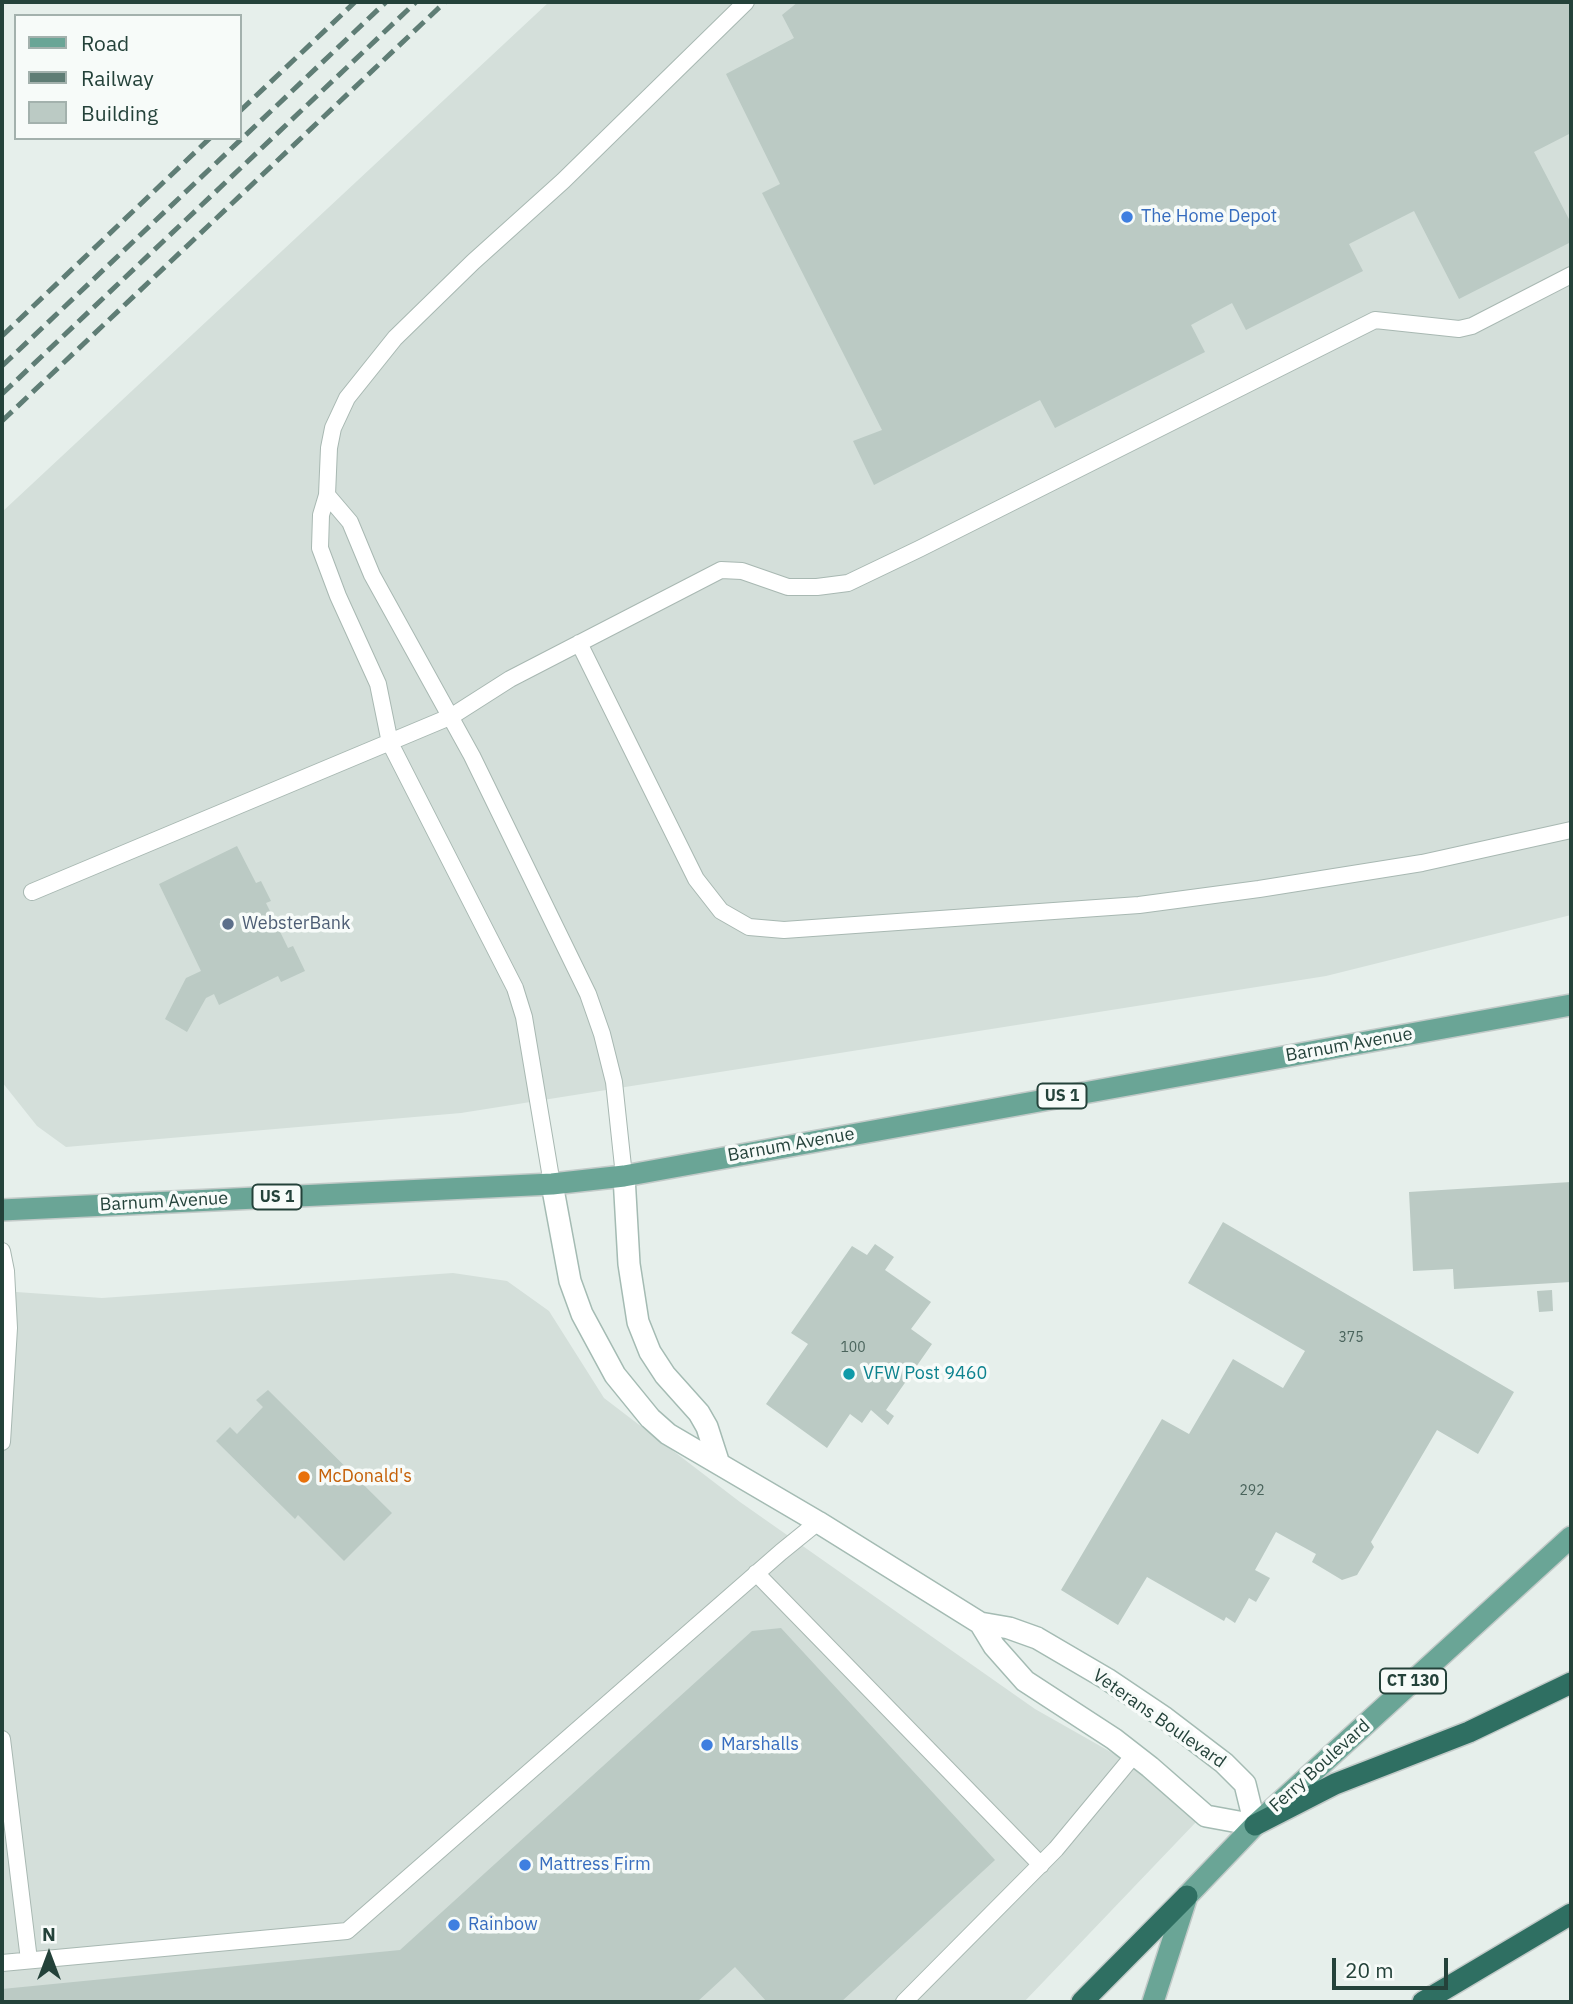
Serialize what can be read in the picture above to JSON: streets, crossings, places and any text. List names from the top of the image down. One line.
{"streets":{"main road":["Barnum Avenue","US 1","CT 130","Ferry Boulevard"],"street":["Veterans Boulevard"]},"crossings":[["Barnum Avenue","Veterans Boulevard"],["Veterans Boulevard","Ferry Boulevard"]],"places":["The Home Depot","WebsterBank","VFW Post 9460","McDonald's","Marshalls","Mattress Firm","Rainbow"],"house_numbers":["375","100","292"],"legend":["Road","Railway","Building"],"scale_bar":"20 m","north":"top"}
